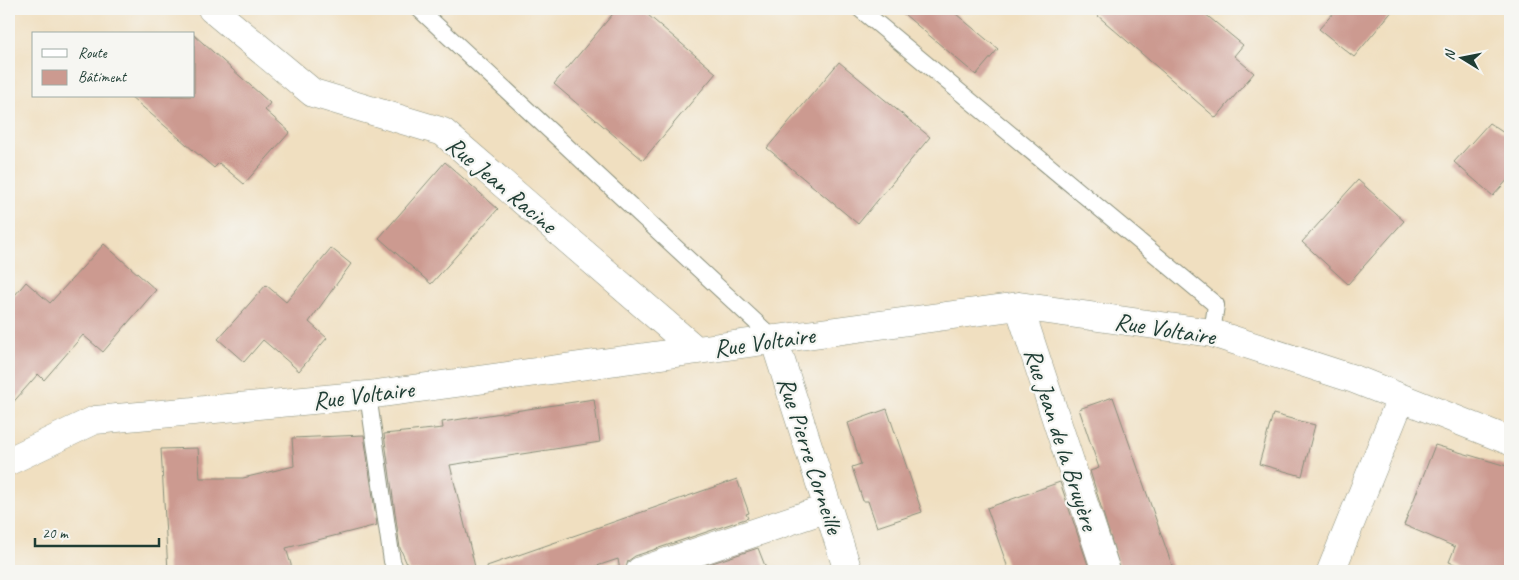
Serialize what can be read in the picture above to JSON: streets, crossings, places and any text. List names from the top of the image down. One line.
{"streets":{"street":["Rue Jean Racine","Rue Voltaire","Rue Jean de la Bruyère","Rue Pierre Corneille"]},"crossings":[["Rue Jean Racine","Rue Voltaire"],["Rue Voltaire","Rue Jean de la Bruyère"],["Rue Voltaire","Rue Pierre Corneille"]],"legend":["Route","Bâtiment"],"scale_bar":"20 m","north":"left"}
